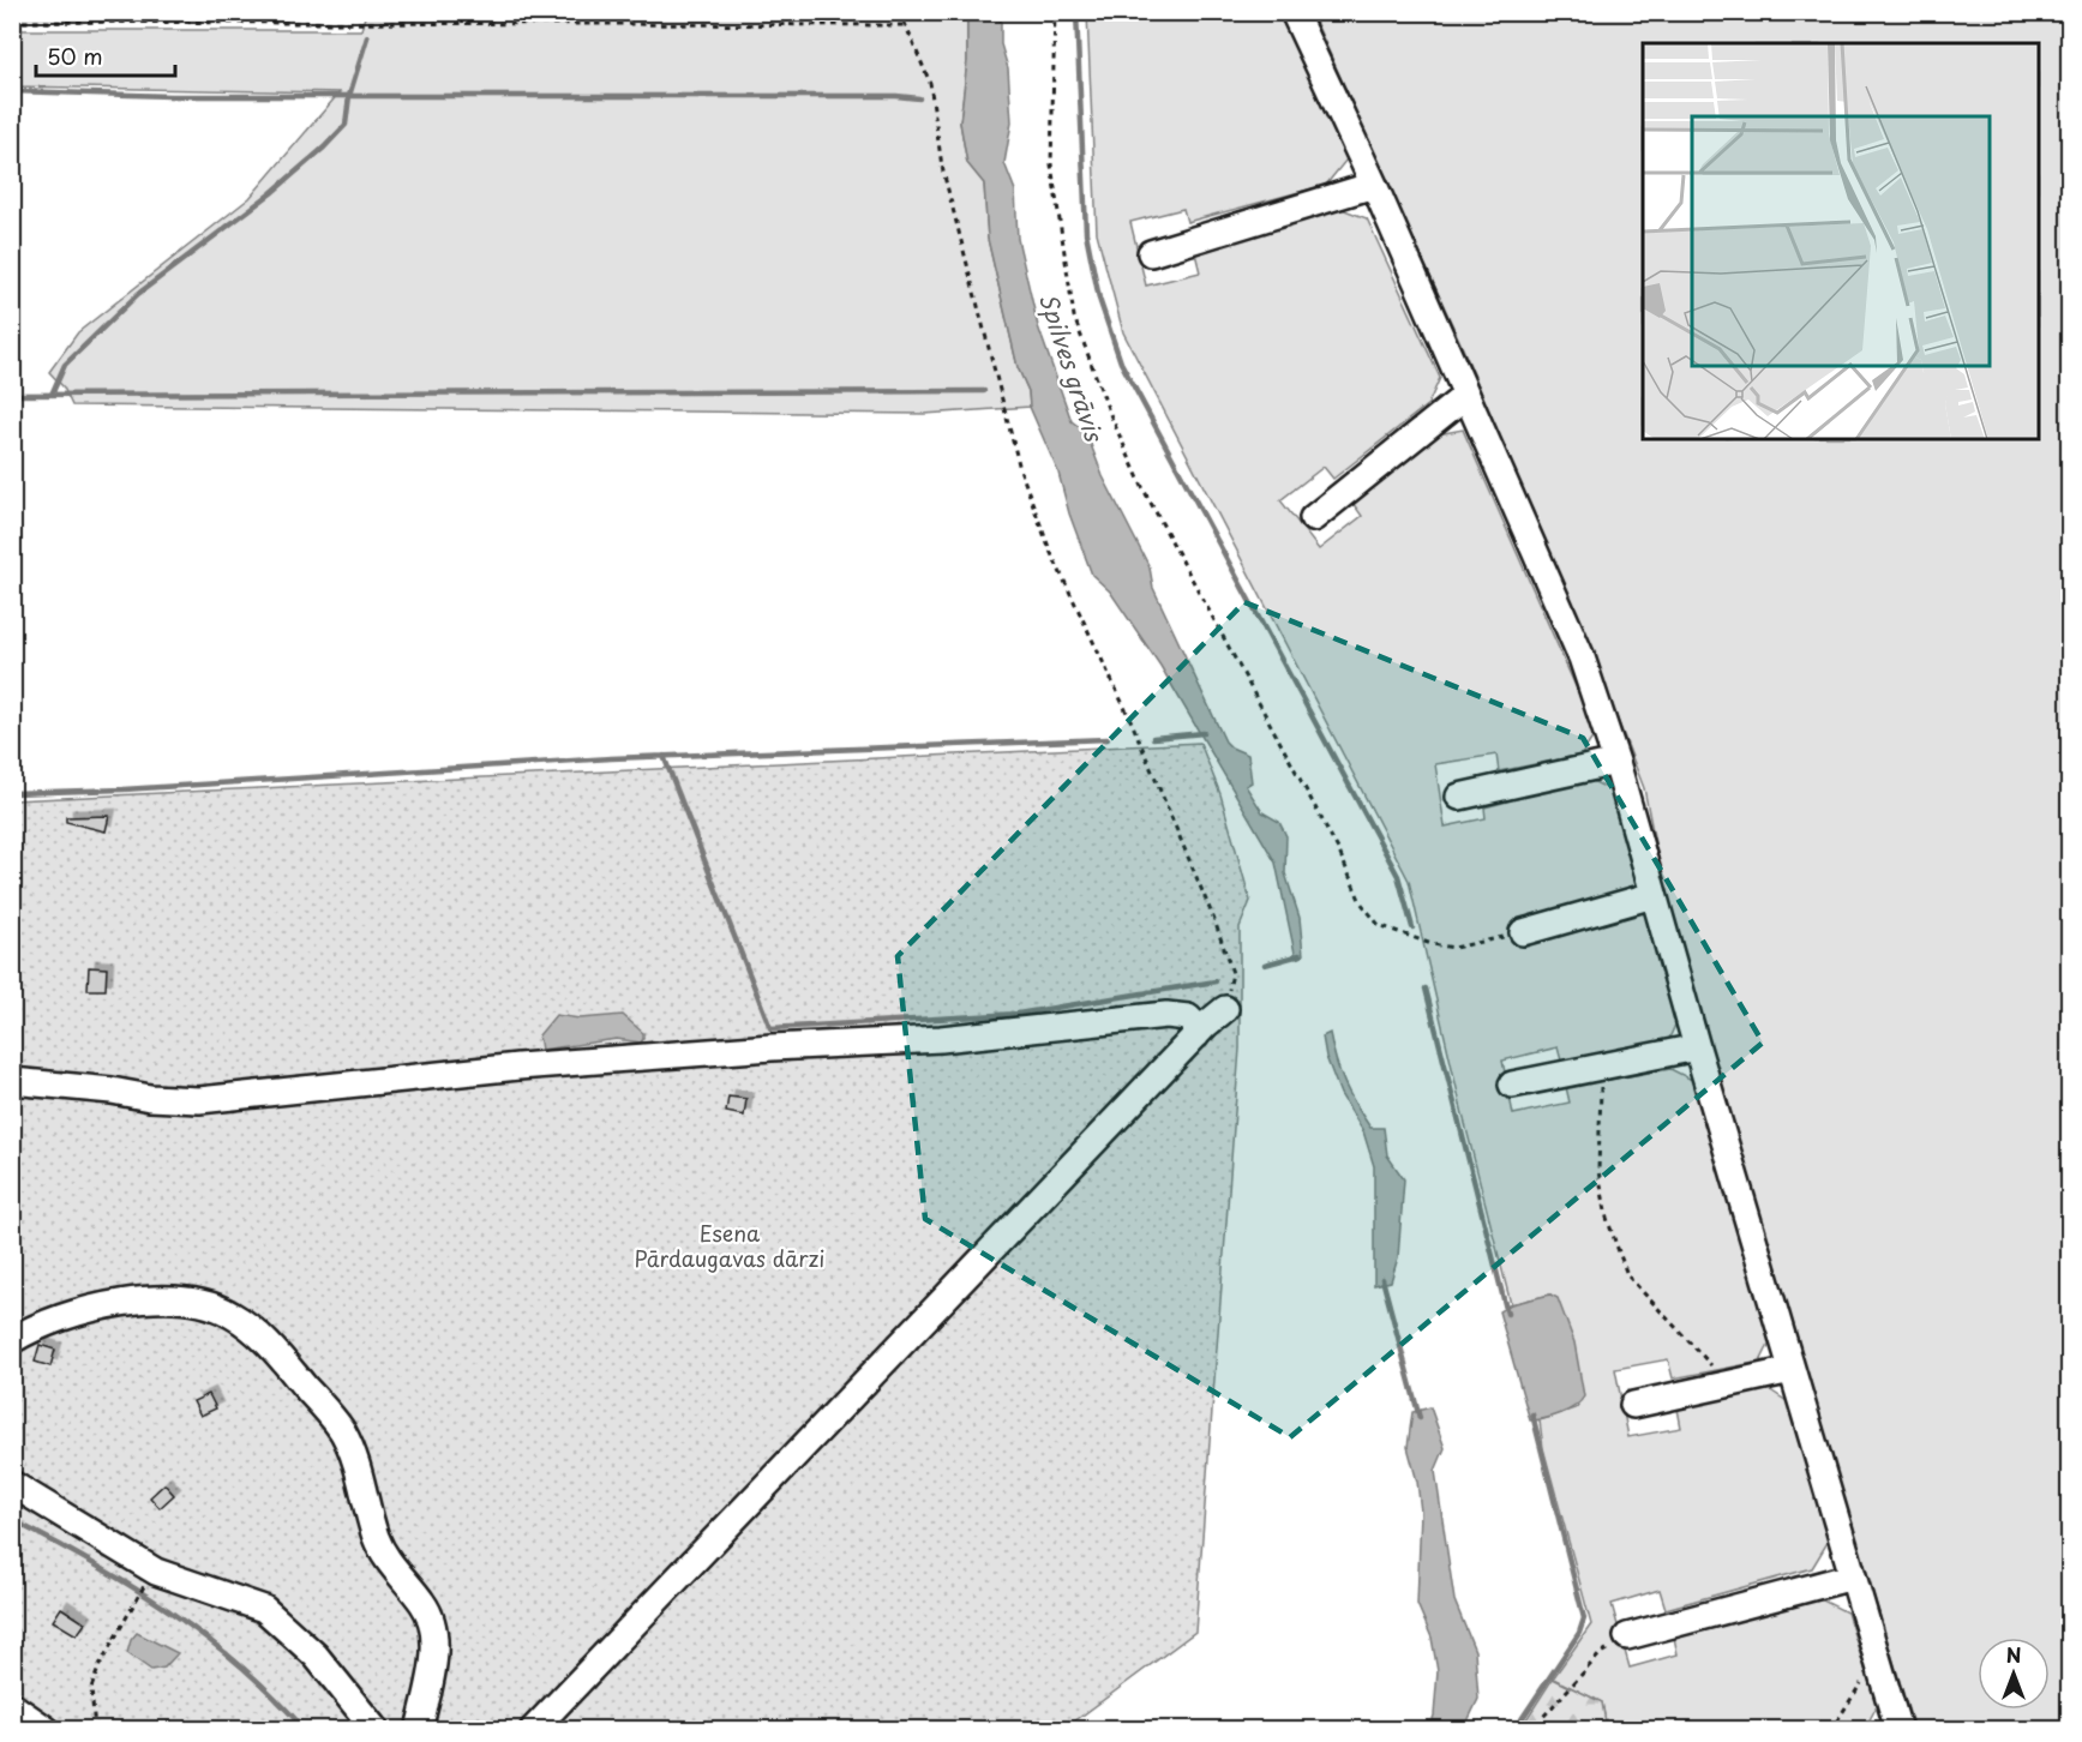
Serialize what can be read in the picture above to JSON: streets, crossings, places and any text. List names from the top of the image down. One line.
{"water":["Spilves grāvis"],"parks":["Esena Pārdaugavas dārzi"],"scale_bar":"50 m","north":"top"}
